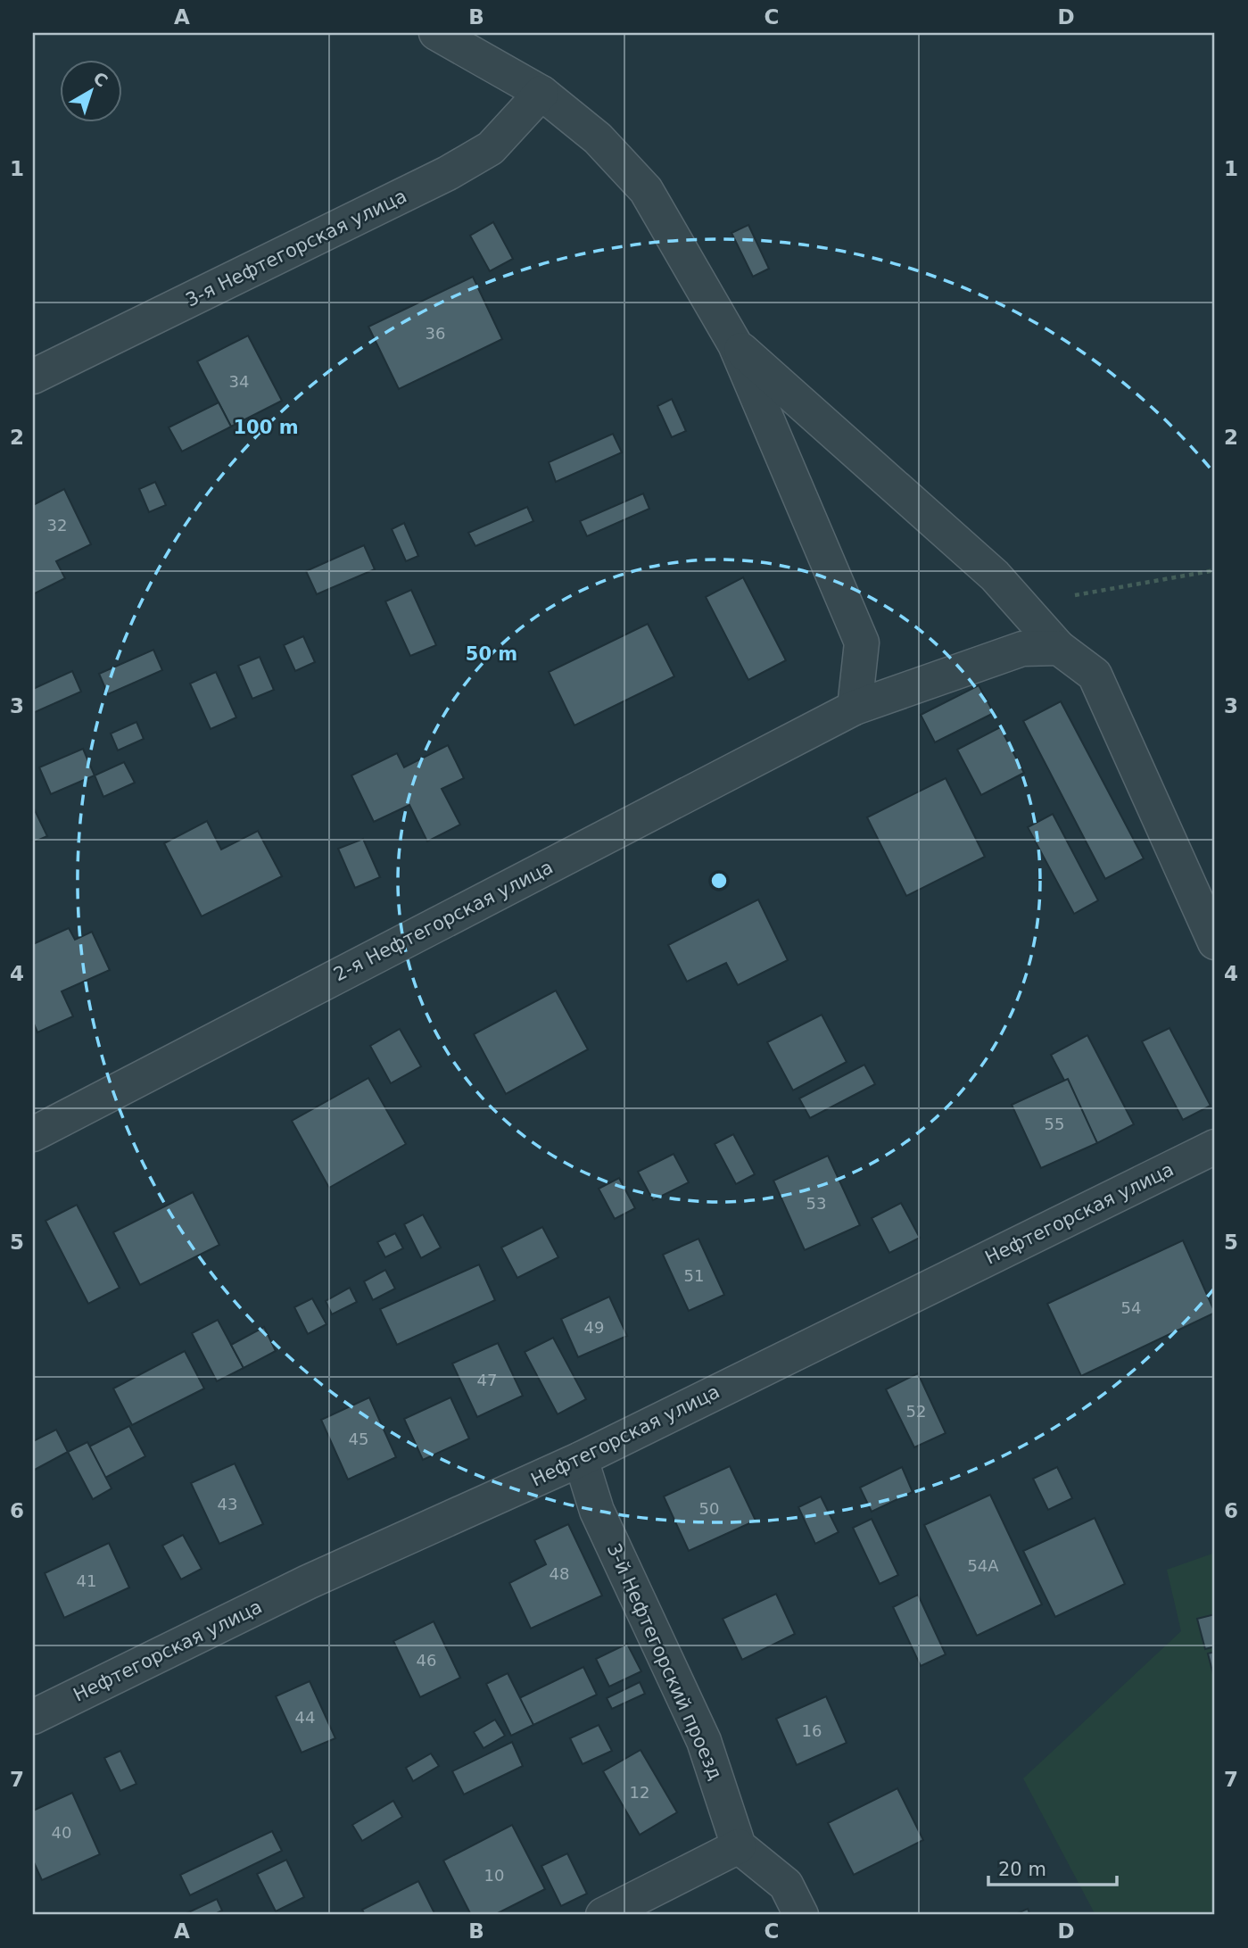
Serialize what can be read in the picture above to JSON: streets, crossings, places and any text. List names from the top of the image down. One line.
{"streets":{"street":["3-я Нефтегорская улица","2-я Нефтегорская улица","Нефтегорская улица","3-й Нефтегорский проезд"]},"crossings":[["Нефтегорская улица","3-й Нефтегорский проезд"]],"house_numbers":["36","34","32","55","53","51","54","49","47","52","45","43","50","54А","48","41","46","44","16","12","40","10"],"scale_bar":"20 m","north":"top right","grid":{"columns":["A","B","C","D"],"rows":["1","2","3","4","5","6","7"]},"rings":["100 m","50 m"]}
